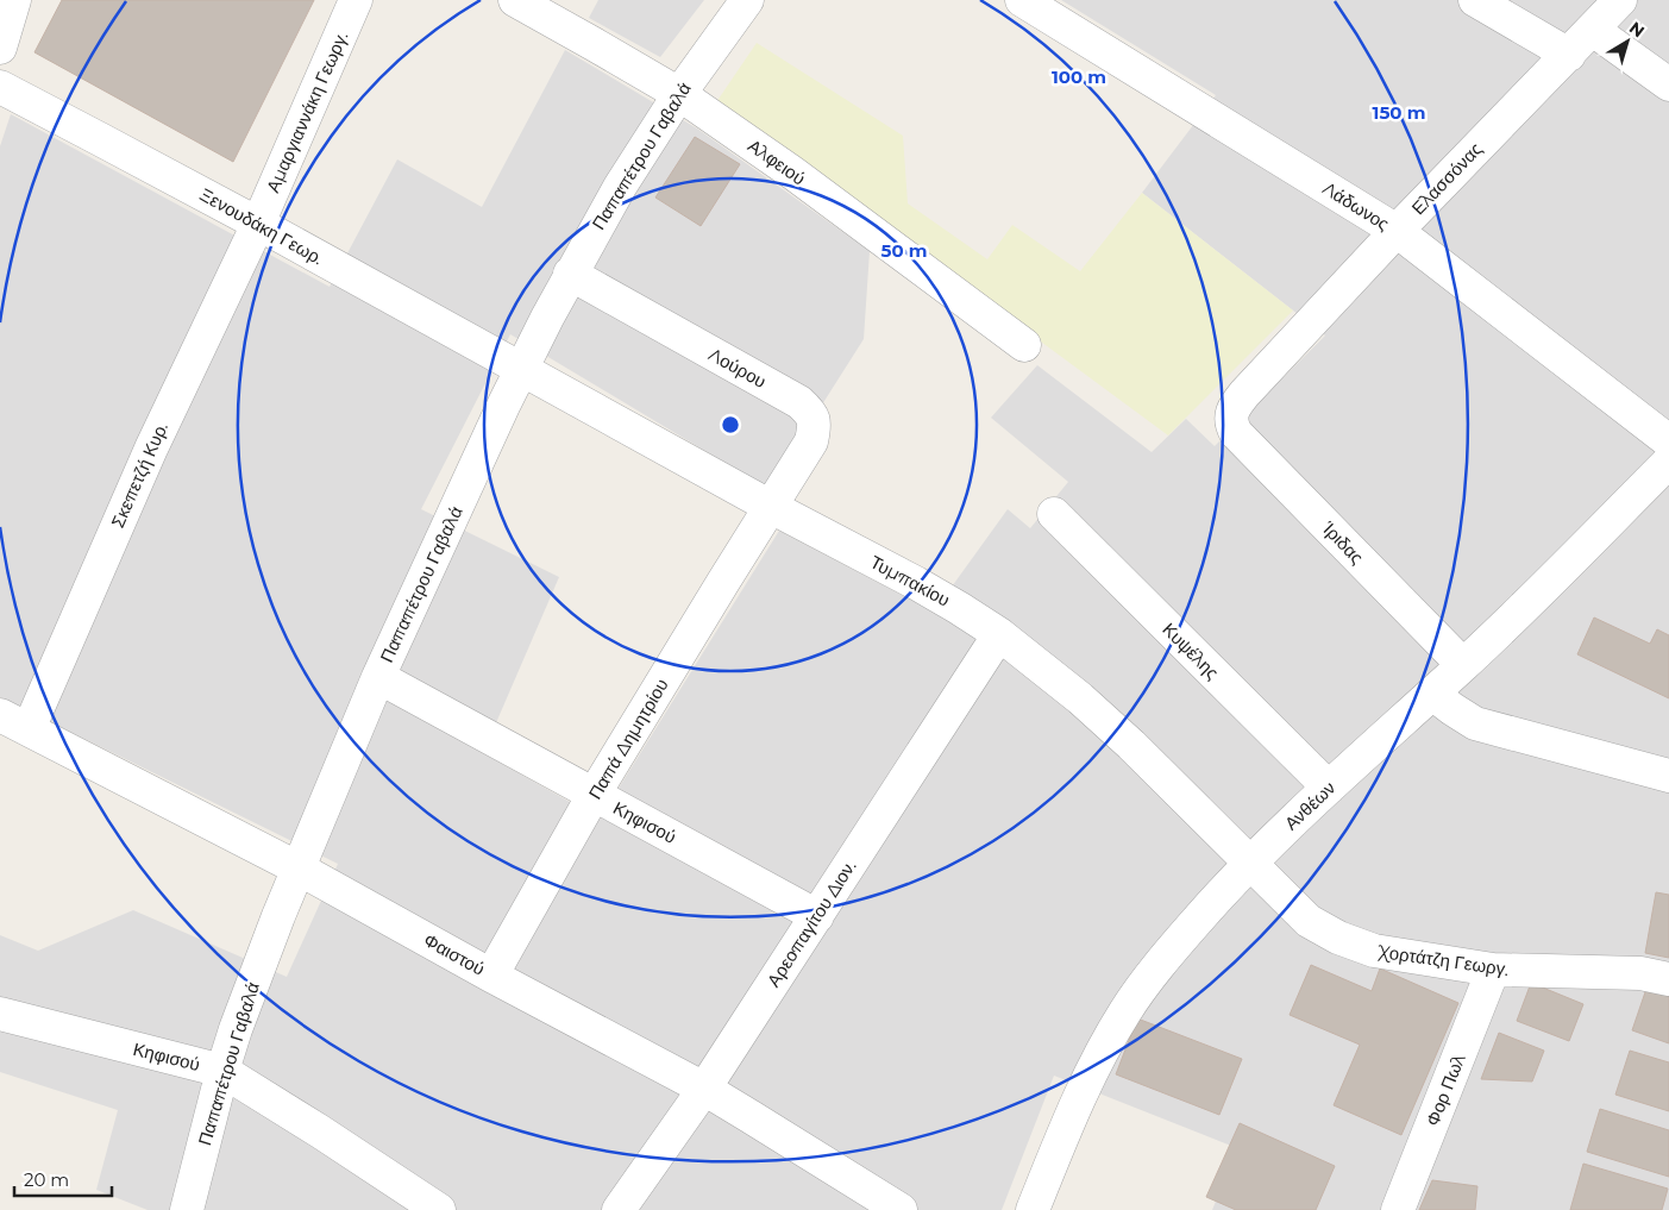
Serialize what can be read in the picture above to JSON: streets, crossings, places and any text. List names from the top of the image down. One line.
{"streets":{"street":["Αμαργιαννάκη Γεωργ.","Παπαπέτρου Γαβαλά","Αλφειού","Ελασσόνας","Λάδωνος","Ξενουδάκη Γεωρ.","Λούρου","Σκεπετζή Κυρ.","Ίριδας","Τυμπακίου","Κυψέλης","Παπά Δημητρίου","Ανθέων","Κηφισού","Αρεοπαγίτου Διον.","Φαιστού","Χορτάτζη Γεωργ.","Φορ Πωλ"]},"crossings":[["Αμαργιαννάκη Γεωργ.","Ξενουδάκη Γεωρ."],["Αμαργιαννάκη Γεωργ.","Σκεπετζή Κυρ."],["Παπαπέτρου Γαβαλά","Αλφειού"],["Παπαπέτρου Γαβαλά","Ξενουδάκη Γεωρ."],["Παπαπέτρου Γαβαλά","Λούρου"],["Παπαπέτρου Γαβαλά","Τυμπακίου"],["Παπαπέτρου Γαβαλά","Κηφισού"],["Παπαπέτρου Γαβαλά","Φαιστού"],["Ελασσόνας","Λάδωνος"],["Ελασσόνας","Ίριδας"],["Ξενουδάκη Γεωρ.","Σκεπετζή Κυρ."],["Ξενουδάκη Γεωρ.","Τυμπακίου"],["Λούρου","Τυμπακίου"],["Λούρου","Παπά Δημητρίου"],["Σκεπετζή Κυρ.","Φαιστού"],["Ίριδας","Ανθέων"],["Τυμπακίου","Παπά Δημητρίου"],["Τυμπακίου","Ανθέων"],["Τυμπακίου","Αρεοπαγίτου Διον."],["Τυμπακίου","Χορτάτζη Γεωργ."],["Κυψέλης","Ανθέων"],["Παπά Δημητρίου","Κηφισού"],["Παπά Δημητρίου","Φαιστού"],["Ανθέων","Χορτάτζη Γεωργ."],["Κηφισού","Αρεοπαγίτου Διον."],["Αρεοπαγίτου Διον.","Φαιστού"],["Χορτάτζη Γεωργ.","Φορ Πωλ"]],"scale_bar":"20 m","north":"top right","rings":["100 m","150 m","50 m"]}
